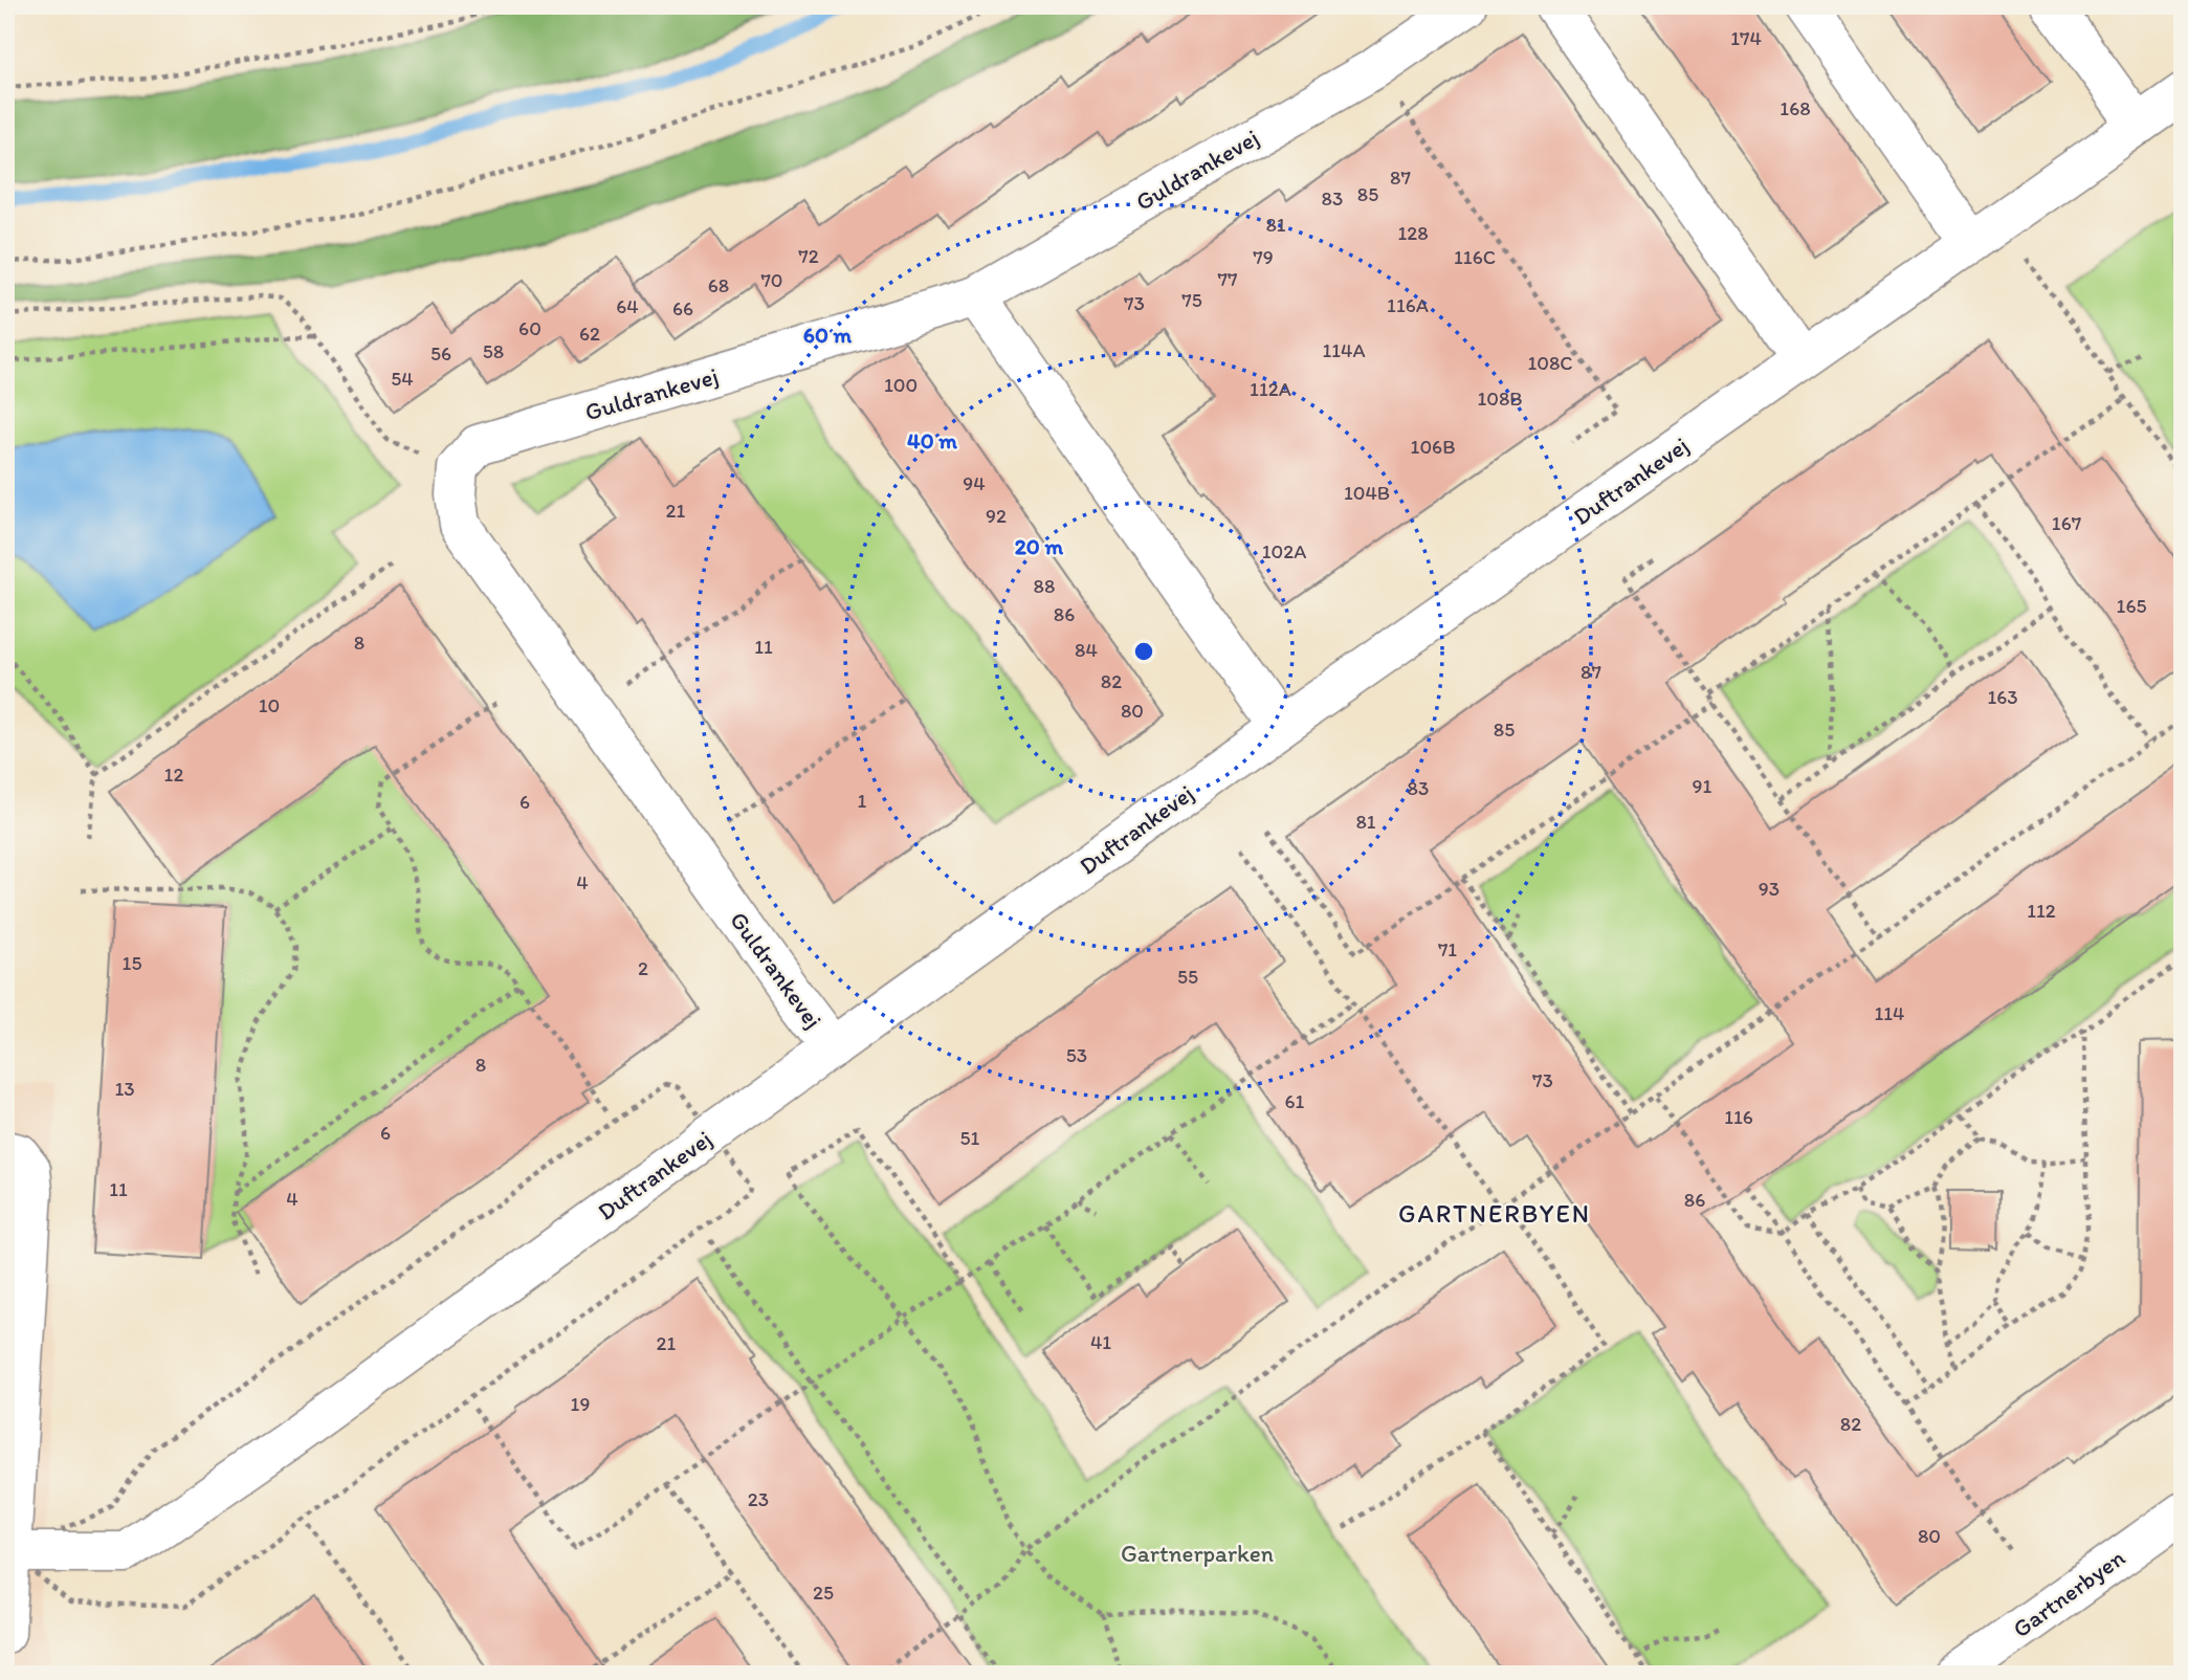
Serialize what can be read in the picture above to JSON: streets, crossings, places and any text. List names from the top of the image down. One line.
{"streets":{"street":["Guldrankevej","Duftrankevej","Gartnerbyen"]},"crossings":[["Guldrankevej","Duftrankevej"]],"districts":["GARTNERBYEN"],"parks":["Gartnerparken"],"house_numbers":["174","168","87","85","83","81","128","72","79","116C","77","70","68","75","73","116A","64","66","60","62","114A","58","56","108C","54","100","112A","108B","106B","94","104B","21","92","167","102A","88","165","86","8","11","84","87","82","163","10","80","85","12","91","83","1","6","81","4","93","112","71","15","2","55","114","53","8","73","13","61","116","6","51","11","4","86","41","21","19","82","23","80","25"],"rings":["60 m","40 m","20 m"]}
